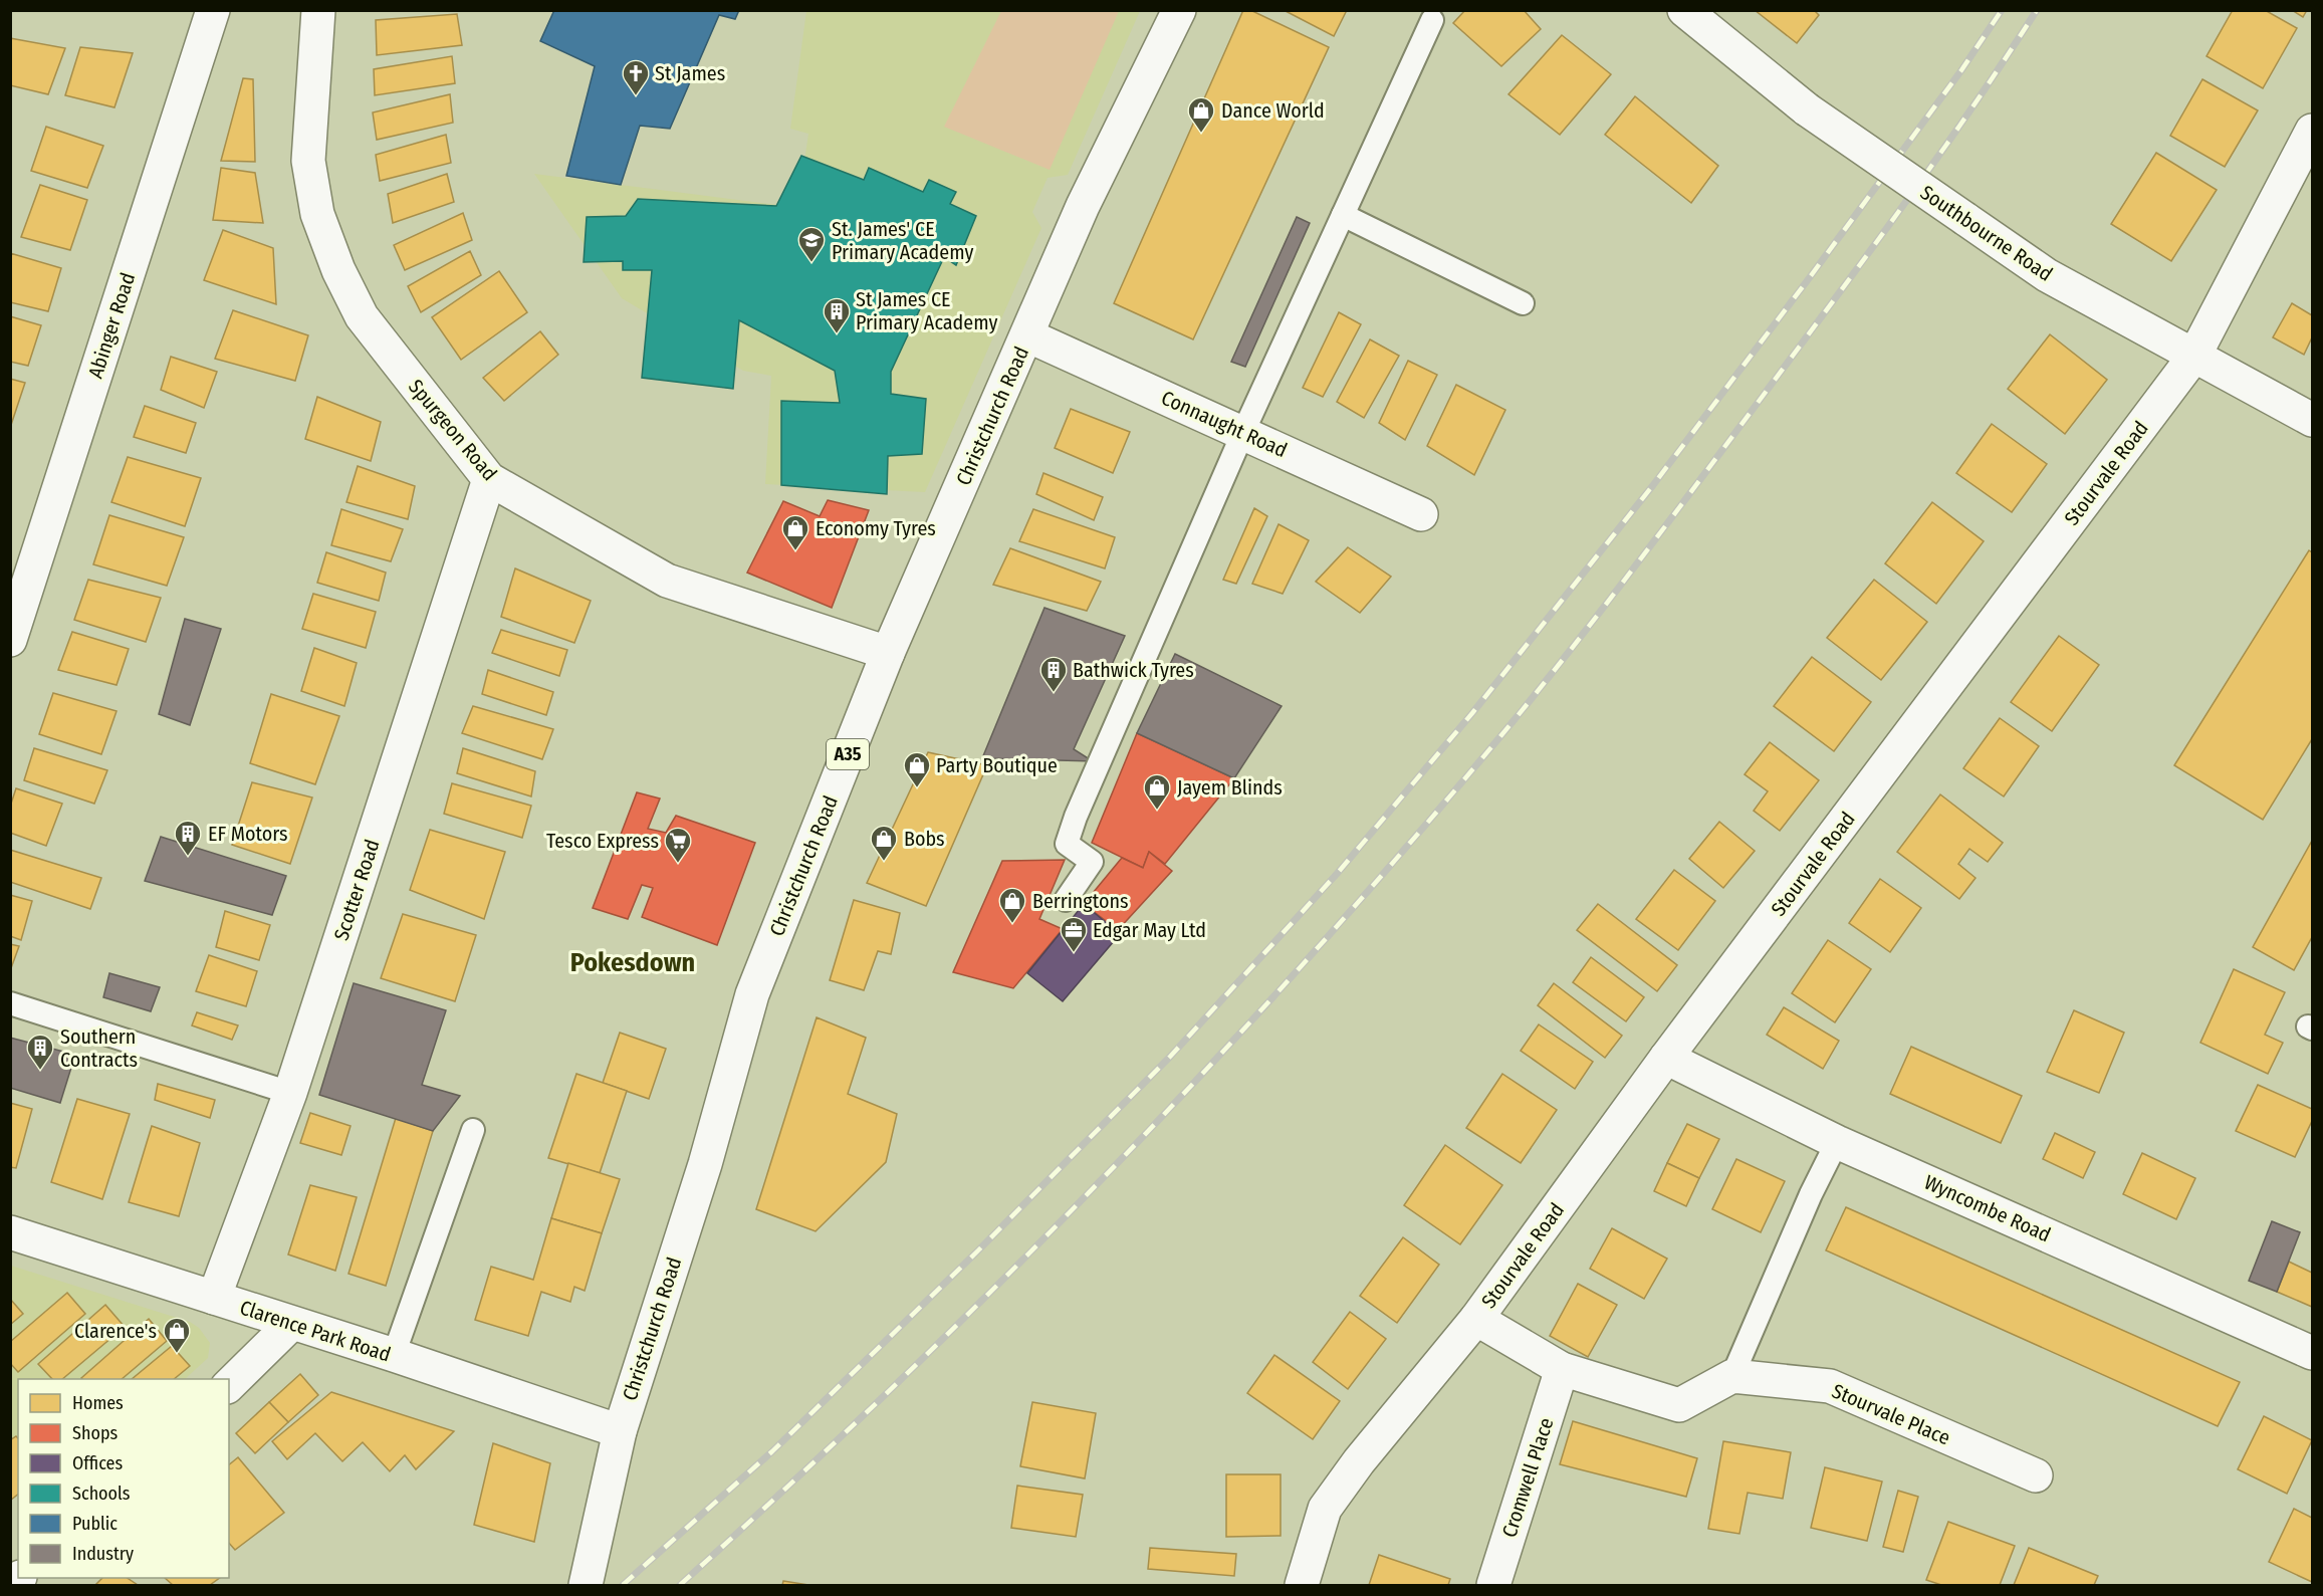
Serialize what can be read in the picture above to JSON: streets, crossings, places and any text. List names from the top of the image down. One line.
{"streets":{"street":["Southbourne Road","Abinger Road","Christchurch Road","Connaught Road","Spurgeon Road","Stourvale Road","A35","Scotter Road","Wyncombe Road","Clarence Park Road","Stourvale Place","Cromwell Place"]},"crossings":[["Southbourne Road","Stourvale Road"],["Christchurch Road","Connaught Road"],["Christchurch Road","Spurgeon Road"],["Christchurch Road","Clarence Park Road"],["Spurgeon Road","Scotter Road"],["Stourvale Road","Wyncombe Road"],["Scotter Road","Clarence Park Road"]],"districts":["Pokesdown"],"places":{"church":["St James"],"shop":["Dance World","Economy Tyres","Party Boutique","Jayem Blinds","Bobs","Berringtons","Clarence's"],"school or university":["St. James' CE Primary Academy"],"building":["St James CE Primary Academy","Bathwick Tyres","EF Motors","Southern Contracts"],"supermarket":["Tesco Express"],"office":["Edgar May Ltd"]},"legend":["Homes","Shops","Offices","Schools","Public","Industry"]}
